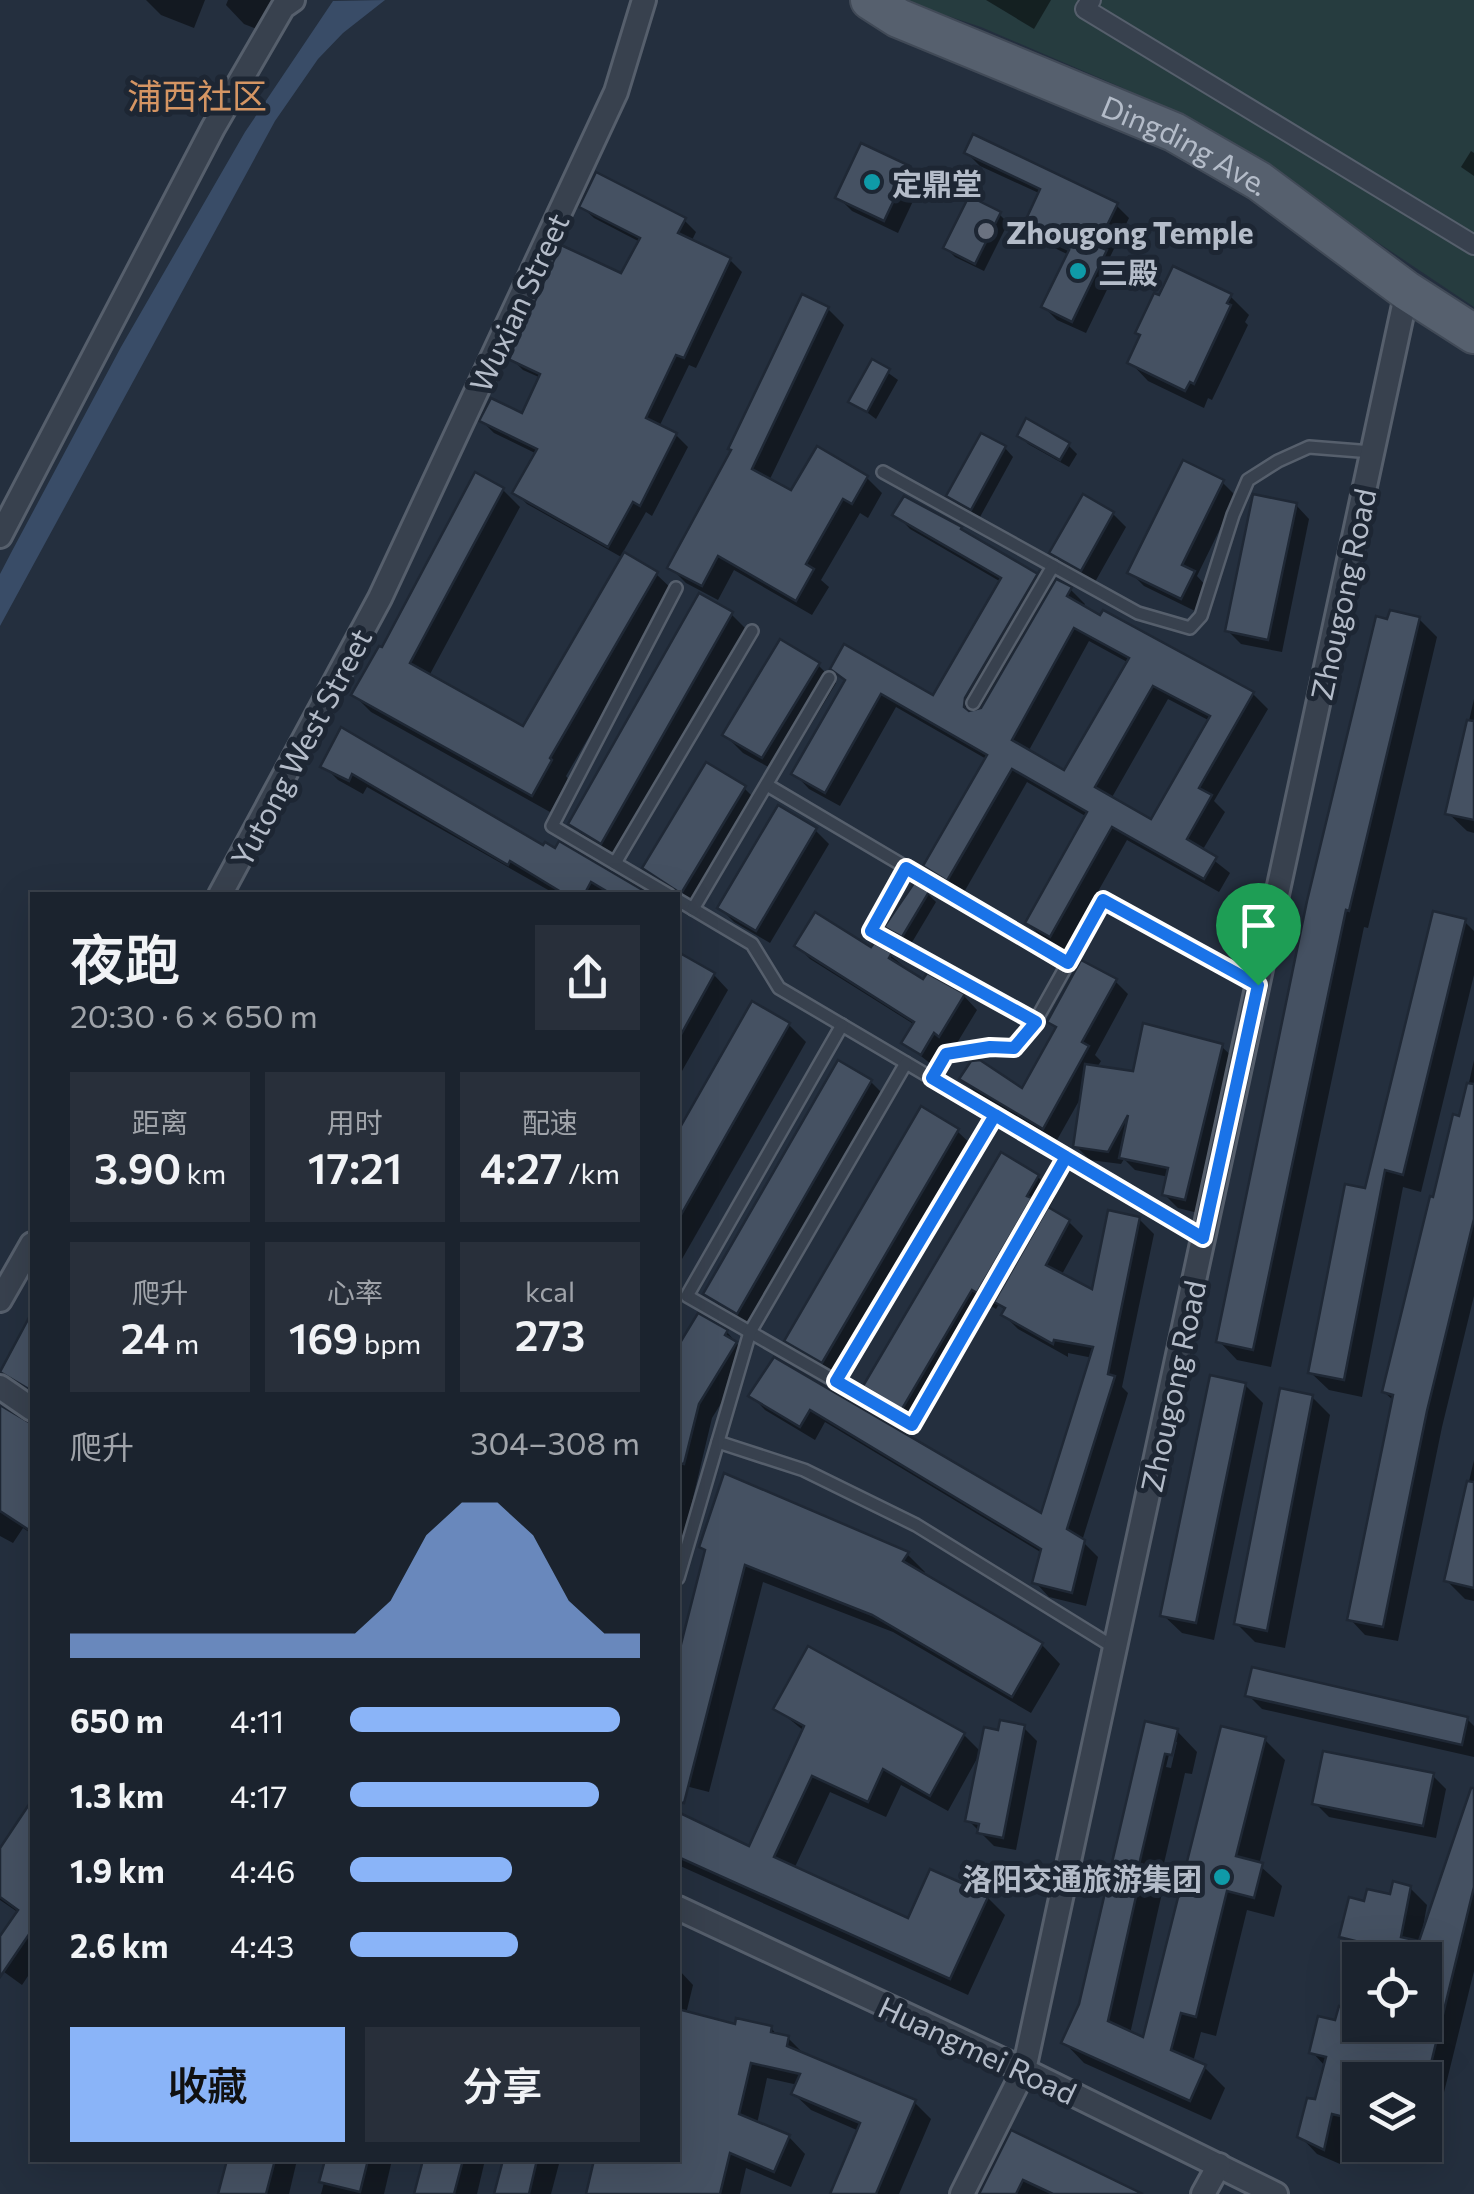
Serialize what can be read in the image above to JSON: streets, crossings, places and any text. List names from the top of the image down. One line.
{"streets":{"main road":["Dingding Ave."],"street":["Wuxian Street","Zhougong Road","Yutong West Street","Huangmei Road"]},"crossings":[["Dingding Ave.","Zhougong Road"],["Wuxian Street","Yutong West Street"],["Zhougong Road","Huangmei Road"]],"districts":["浦西社区"],"places":["定鼎堂","Zhougong Temple","三殿","洛阳交通旅游集团"],"page":{"heading":["夜跑","20:30 · 6 × 650 m"],"stats":[["距离","3.90 km"],["用时","17:21"],["配速","4:27 /km"],["爬升","24 m"],["心率","169 bpm"],["kcal","273"]],"chart":["爬升","304–308 m"],"list":[{"name":"650 m","note":"4:11"},{"name":"1.3 km","note":"4:17"},{"name":"1.9 km","note":"4:46"},{"name":"2.6 km","note":"4:43"}],"buttons":["收藏","分享"]}}
